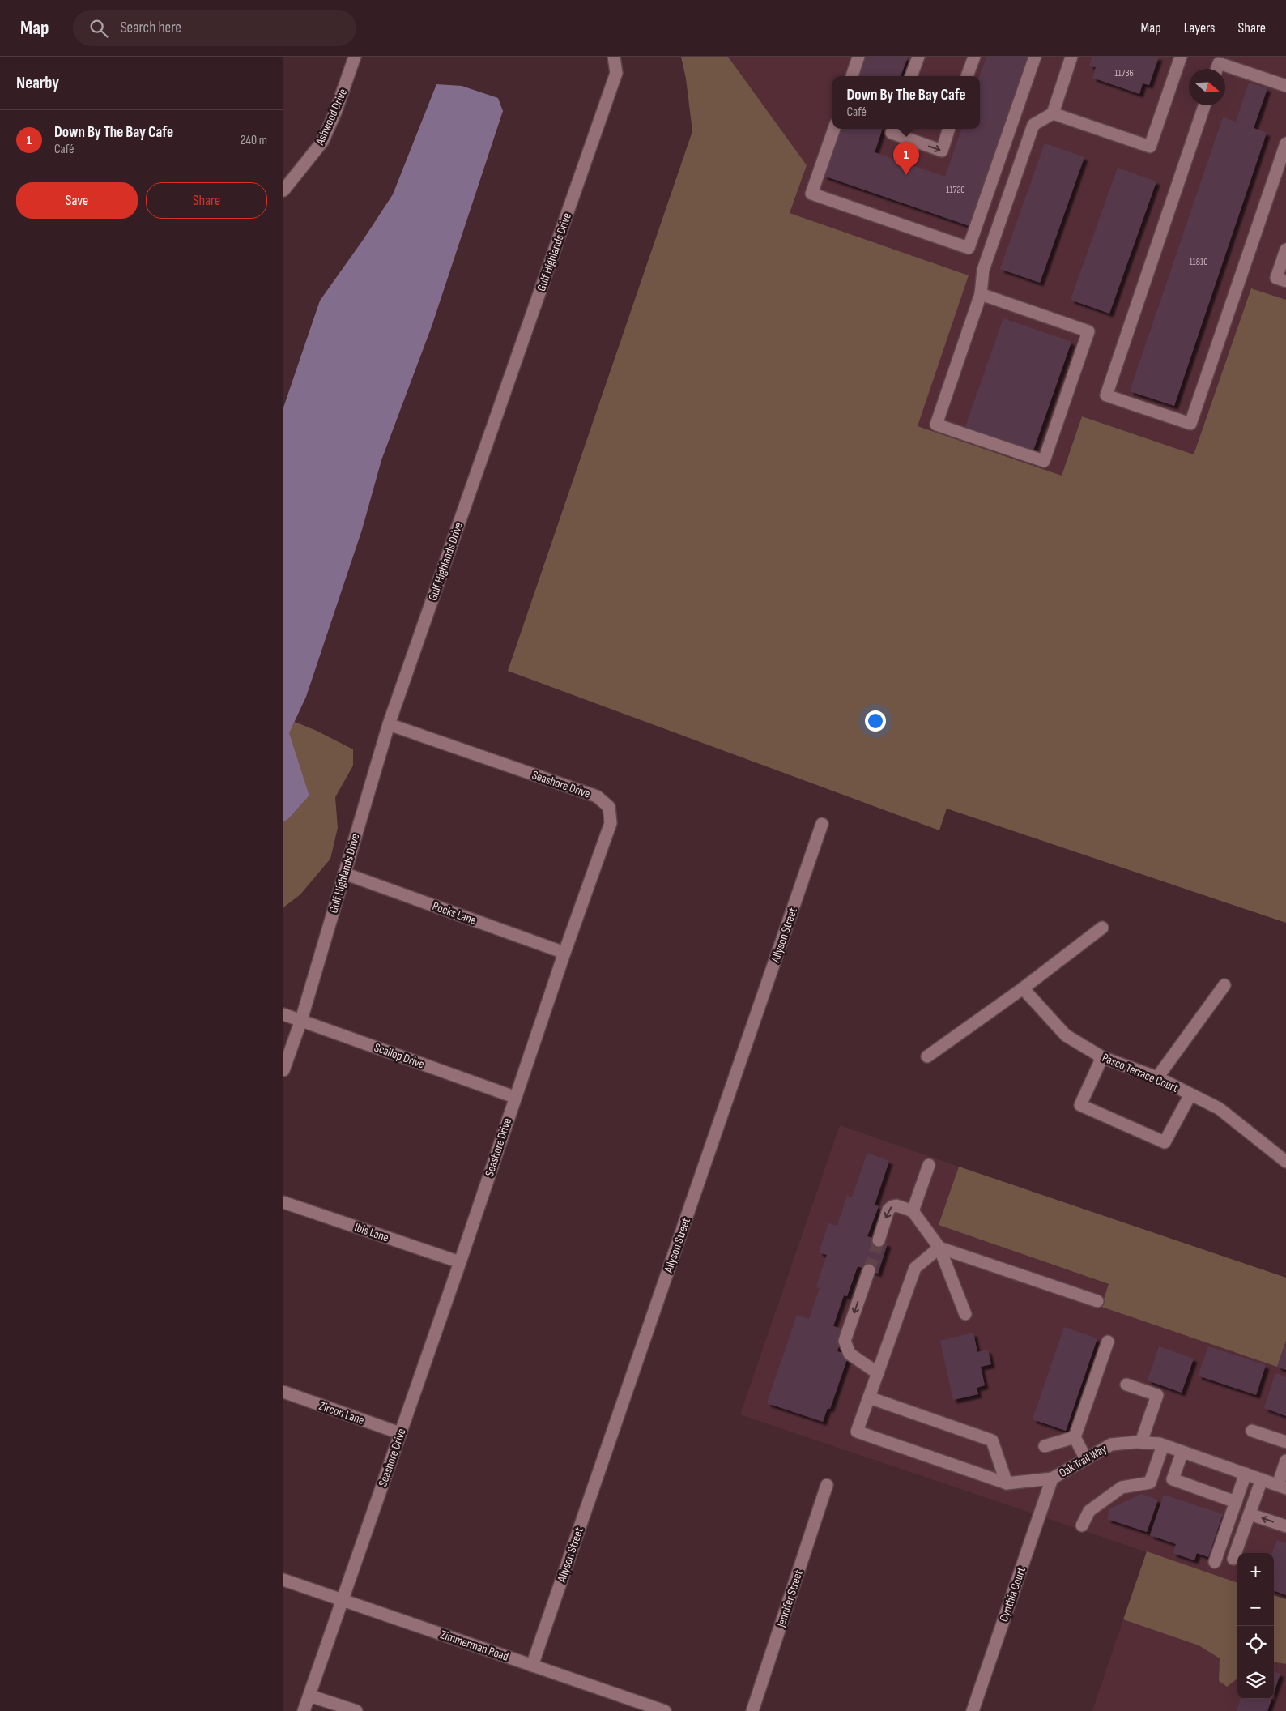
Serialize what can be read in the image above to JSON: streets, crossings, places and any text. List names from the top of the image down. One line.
{"streets":{"street":["Ashwood Drive","Gulf Highlands Drive","Seashore Drive","Rocks Lane","Allyson Street","Scallop Drive","Pasco Terrace Court","Ibis Lane","Zircon Lane","Oak Trail Way","Cynthia Court","Jennifer Street","Zimmerman Road"]},"crossings":[["Gulf Highlands Drive","Seashore Drive"],["Gulf Highlands Drive","Rocks Lane"],["Gulf Highlands Drive","Scallop Drive"],["Seashore Drive","Rocks Lane"],["Seashore Drive","Scallop Drive"],["Seashore Drive","Ibis Lane"],["Seashore Drive","Zircon Lane"],["Seashore Drive","Zimmerman Road"],["Allyson Street","Zimmerman Road"],["Oak Trail Way","Cynthia Court"]],"house_numbers":["11736","11720","11810"],"north":"right","page":{"header":"Map","search":"Search here","nav":["Map","Layers","Share"],"heading":"Nearby","popup":["Down By The Bay Cafe","Café"],"list":[{"mark":"1","name":"Down By The Bay Cafe","note":"Café","value":"240 m"}],"pins":"1","buttons":["Save","Share"],"map_buttons":["+","−"]}}
